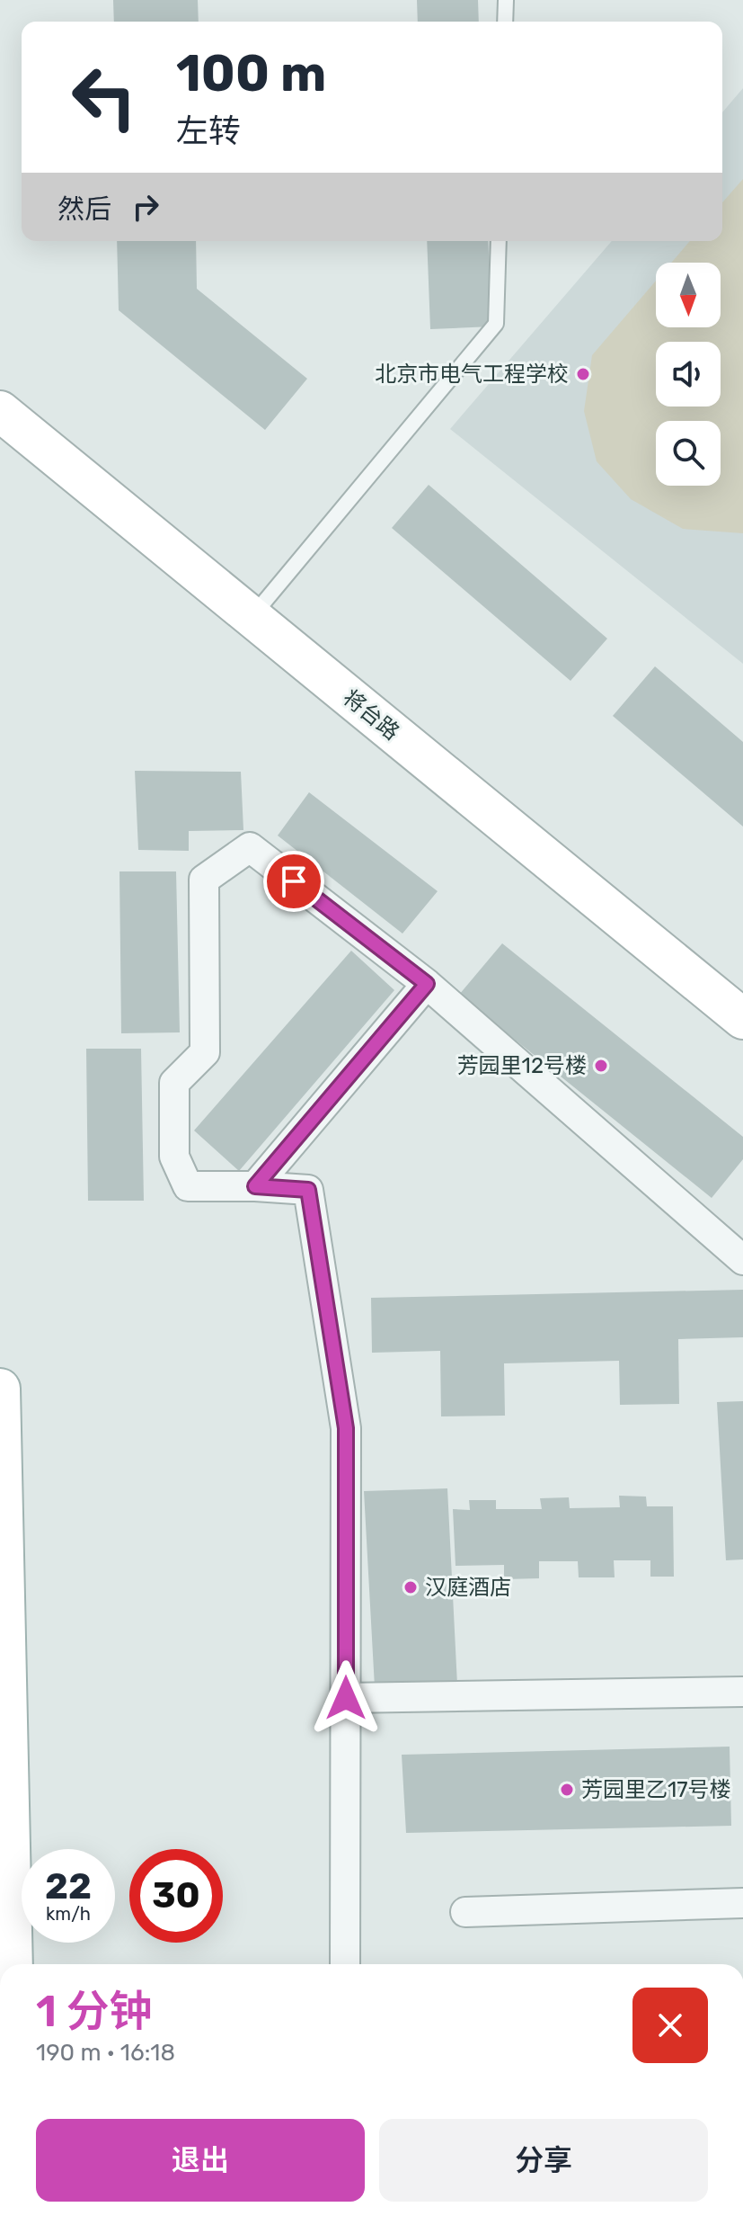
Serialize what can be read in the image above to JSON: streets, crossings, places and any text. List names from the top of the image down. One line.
{"streets":{"main road":["将台路"]},"places":["北京市电气工程学校","芳园里12号楼","汉庭酒店","芳园里乙17号楼"],"north":"bottom","page":{"turn":["100 m","左转"],"then":"然后","speed":"22 km/h","limit":"30","heading":["1 分钟","190 m · 16:18"],"buttons":["退出","分享"]}}
